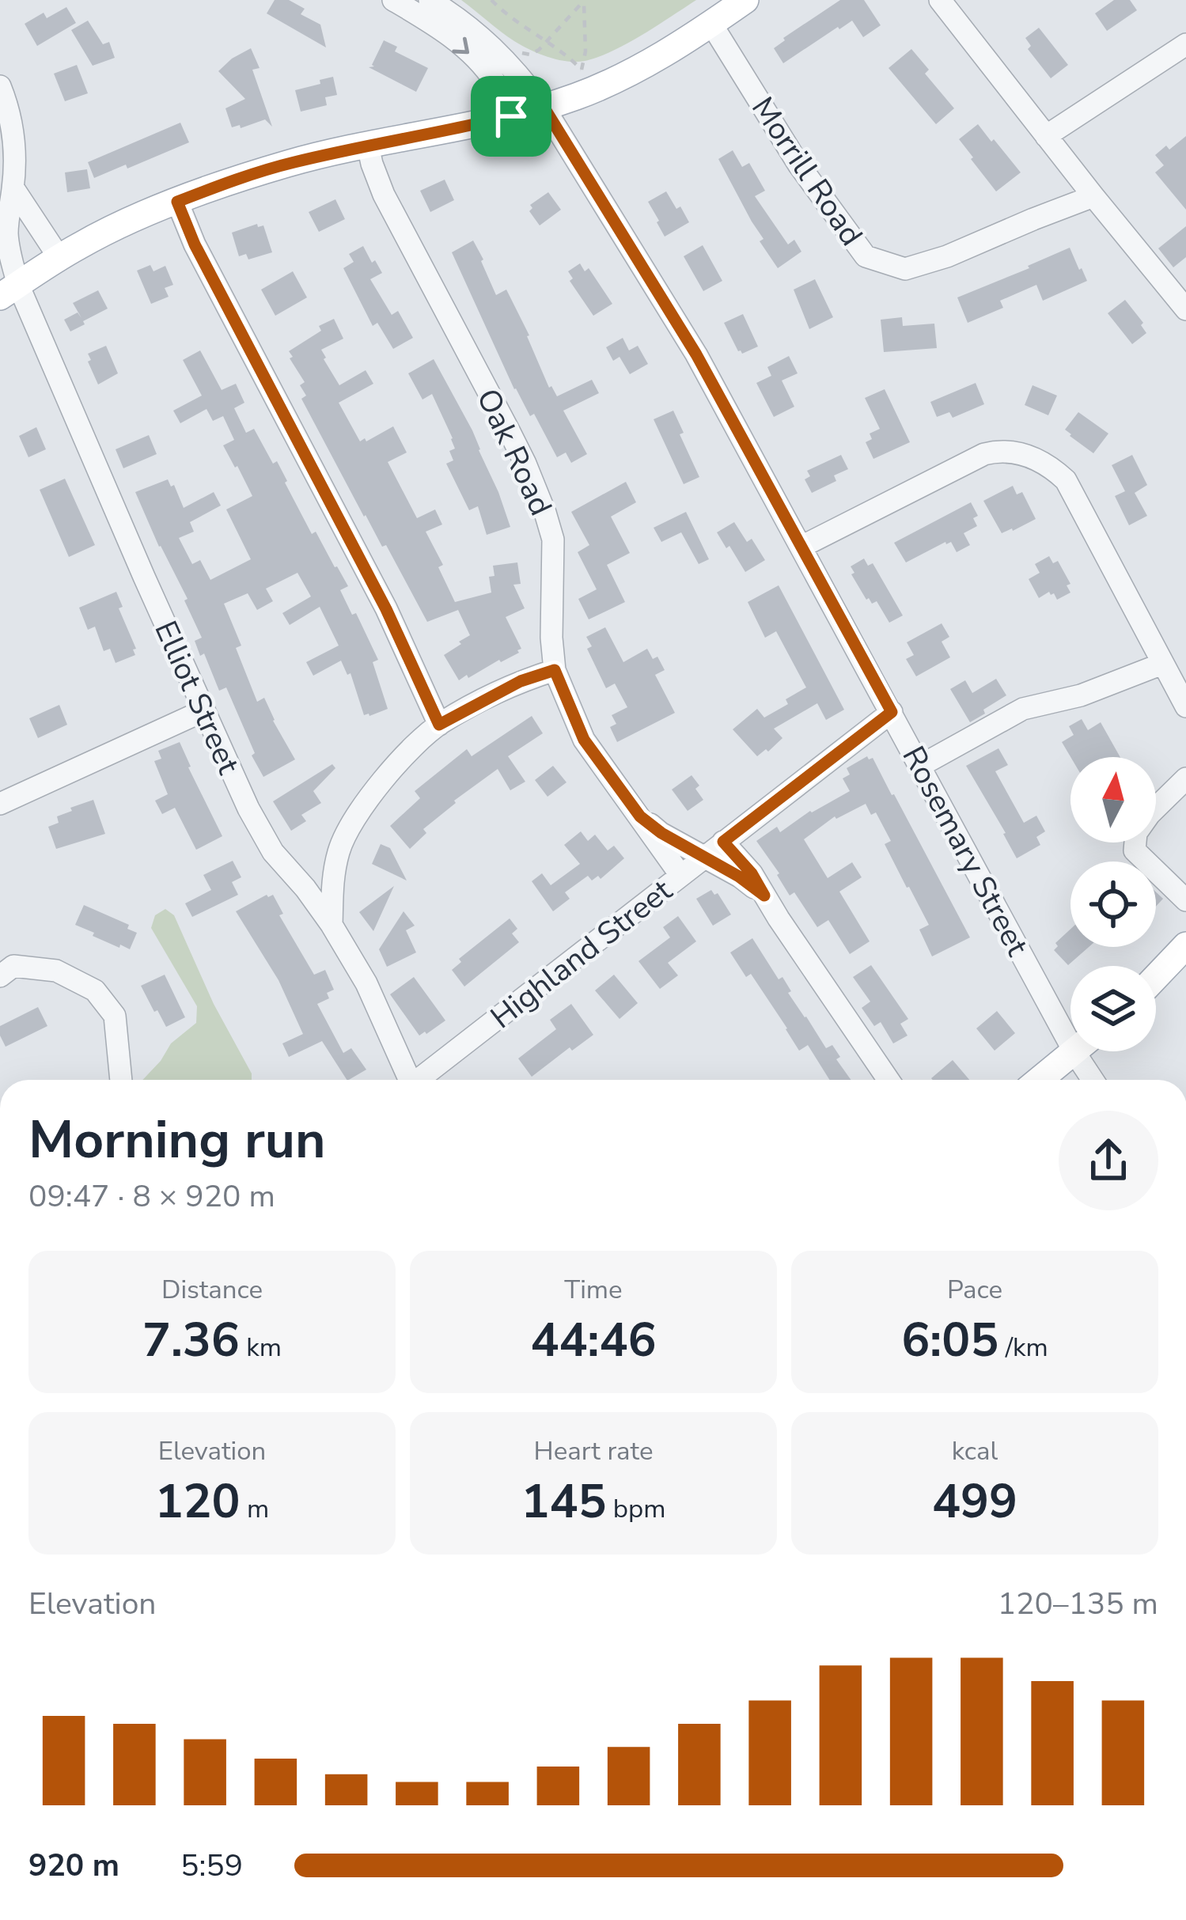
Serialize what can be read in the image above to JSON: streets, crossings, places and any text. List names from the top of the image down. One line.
{"streets":{"street":["Morrill Road","Oak Road","Elliot Street","Rosemary Street","Highland Street"]},"crossings":[["Oak Road","Highland Street"],["Rosemary Street","Highland Street"]],"north":"top","page":{"heading":["Morning run","09:47 · 8 × 920 m"],"stats":[["Distance","7.36 km"],["Time","44:46"],["Pace","6:05 /km"],["Elevation","120 m"],["Heart rate","145 bpm"],["kcal","499"]],"chart":["Elevation","120–135 m"],"list":[{"name":"920 m","note":"5:59"}]}}
